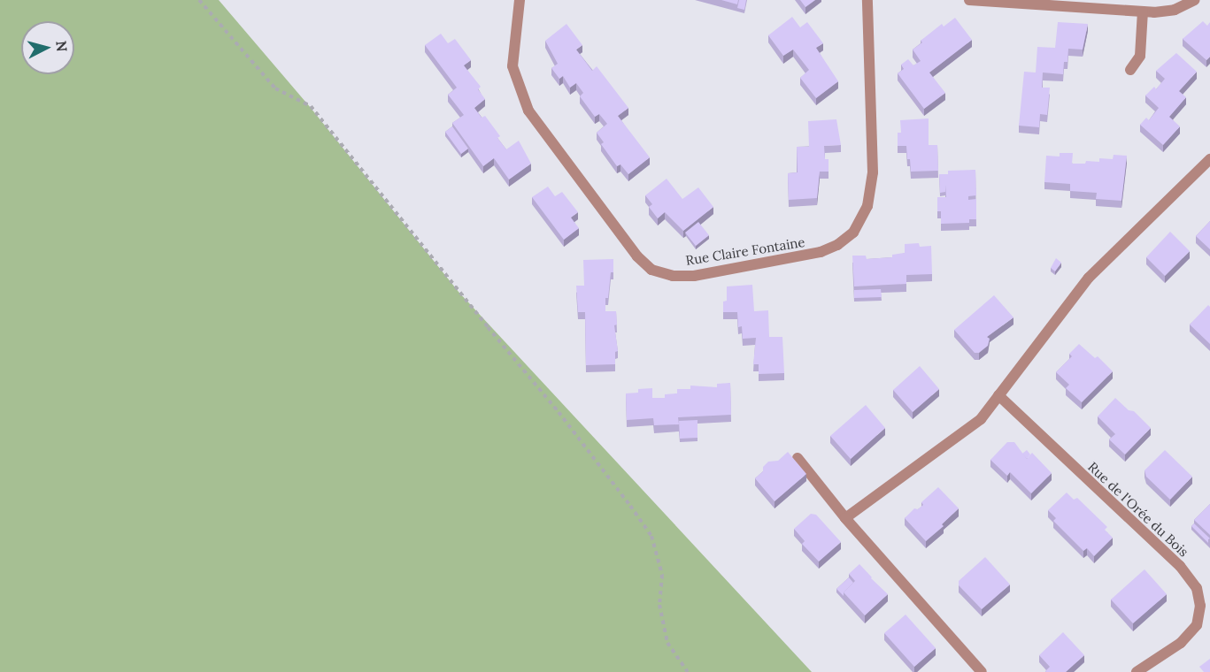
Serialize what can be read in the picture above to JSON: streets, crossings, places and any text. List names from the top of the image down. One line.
{"streets":{"street":["Rue Claire Fontaine","Rue de l'Orée du Bois"]},"north":"right"}
